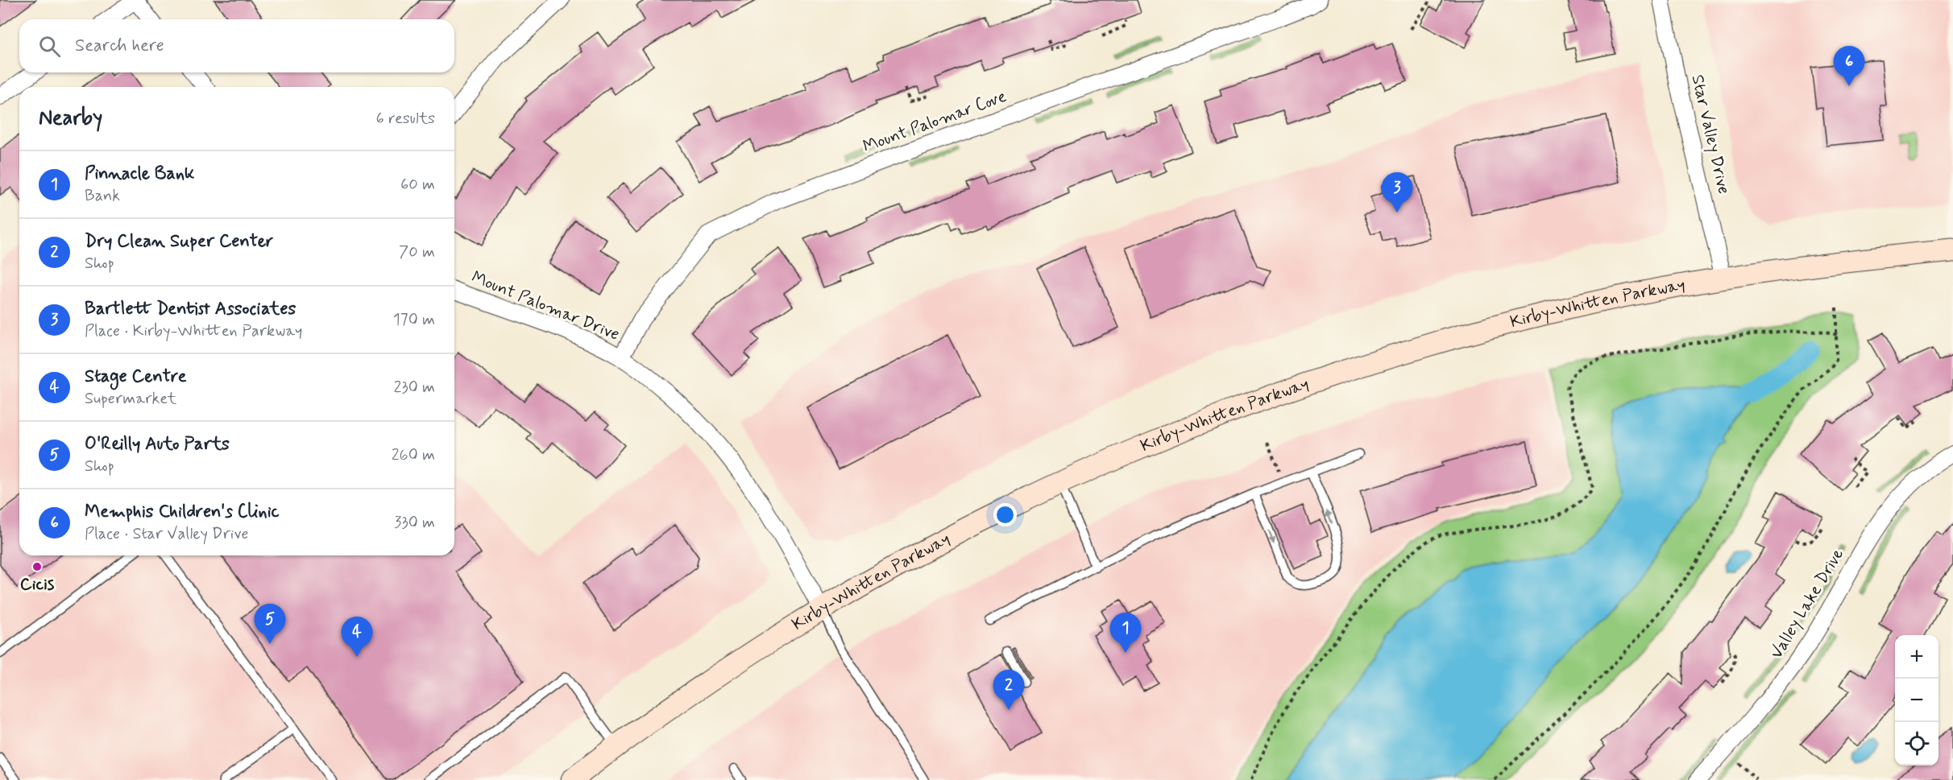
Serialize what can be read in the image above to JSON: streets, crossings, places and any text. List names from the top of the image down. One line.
{"streets":{"main road":["Kirby-Whitten Parkway"],"street":["Mount Palomar Cove","Star Valley Drive","Mount Palomar Drive","Valley Lake Drive"]},"crossings":[["Mount Palomar Cove","Mount Palomar Drive"],["Star Valley Drive","Kirby-Whitten Parkway"],["Kirby-Whitten Parkway","Mount Palomar Drive"]],"places":["Cicis"],"page":{"search":"Search here","pins":["6","3","5","1","4","2"],"heading":["Nearby","6 results"],"list":[{"mark":"1","name":"Pinnacle Bank","note":"Bank","value":"60 m"},{"mark":"2","name":"Dry Clean Super Center","note":"Shop","value":"70 m"},{"mark":"3","name":"Bartlett Dentist Associates","note":"Place · Kirby-Whitten Parkway","value":"170 m"},{"mark":"4","name":"Stage Centre","note":"Supermarket","value":"230 m"},{"mark":"5","name":"O'Reilly Auto Parts","note":"Shop","value":"260 m"},{"mark":"6","name":"Memphis Children's Clinic","note":"Place · Star Valley Drive","value":"330 m"}],"map_buttons":["+","−"]}}
